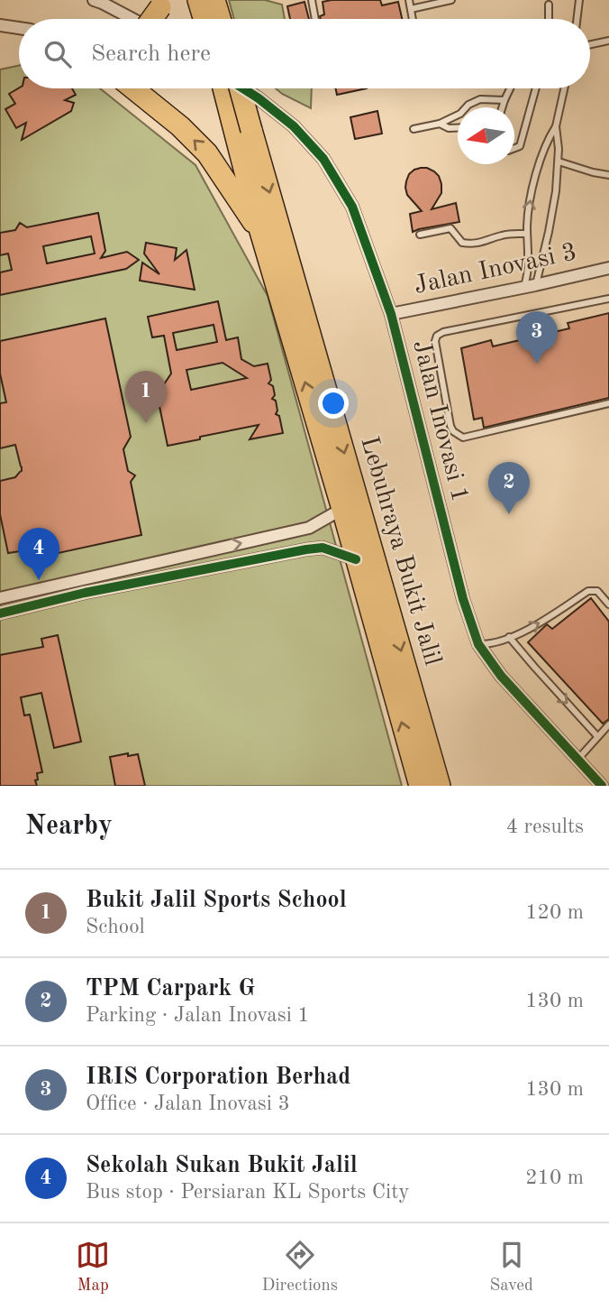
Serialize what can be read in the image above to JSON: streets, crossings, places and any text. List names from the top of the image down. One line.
{"streets":{"highway":["Lebuhraya Bukit Jalil"],"street":["Jalan Inovasi 3","Jalan Inovasi 1"]},"crossings":[["Jalan Inovasi 3","Jalan Inovasi 1"]],"north":"left","page":{"search":"Search here","pins":["3","1","2","4"],"heading":["Nearby","4 results"],"list":[{"mark":"1","name":"Bukit Jalil Sports School","note":"School","value":"120 m"},{"mark":"2","name":"TPM Carpark G","note":"Parking · Jalan Inovasi 1","value":"130 m"},{"mark":"3","name":"IRIS Corporation Berhad","note":"Office · Jalan Inovasi 3","value":"130 m"},{"mark":"4","name":"Sekolah Sukan Bukit Jalil","note":"Bus stop · Persiaran KL Sports City","value":"210 m"}],"nav":["Map","Directions","Saved"]}}
